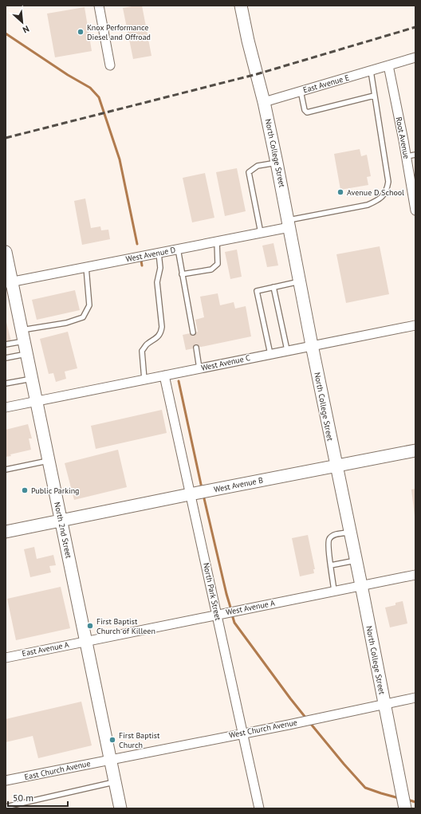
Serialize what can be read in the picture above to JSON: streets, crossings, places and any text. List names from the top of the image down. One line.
{"streets":{"street":["East Avenue E","Root Avenue","North College Street","West Avenue D","West Avenue C","West Avenue B","North 2nd Street","North Park Street","West Avenue A","East Avenue A","West Church Avenue","East Church Avenue"]},"crossings":[["East Avenue E","Root Avenue"],["East Avenue E","North College Street"],["North College Street","West Avenue D"],["North College Street","West Avenue C"],["North College Street","West Avenue B"],["North College Street","West Avenue A"],["North College Street","West Church Avenue"],["West Avenue D","North 2nd Street"],["West Avenue C","North 2nd Street"],["West Avenue C","North Park Street"],["West Avenue B","North 2nd Street"],["West Avenue B","North Park Street"],["North 2nd Street","West Avenue A"],["North 2nd Street","East Avenue A"],["North 2nd Street","West Church Avenue"],["North 2nd Street","East Church Avenue"],["North Park Street","West Avenue A"],["North Park Street","West Church Avenue"],["West Avenue A","East Avenue A"],["West Church Avenue","East Church Avenue"]],"places":["Knox Performance Diesel and Offroad","Avenue D School","Public Parking","First Baptist Church of Killeen","First Baptist Church"],"scale_bar":"50 m","north":"bottom right"}
